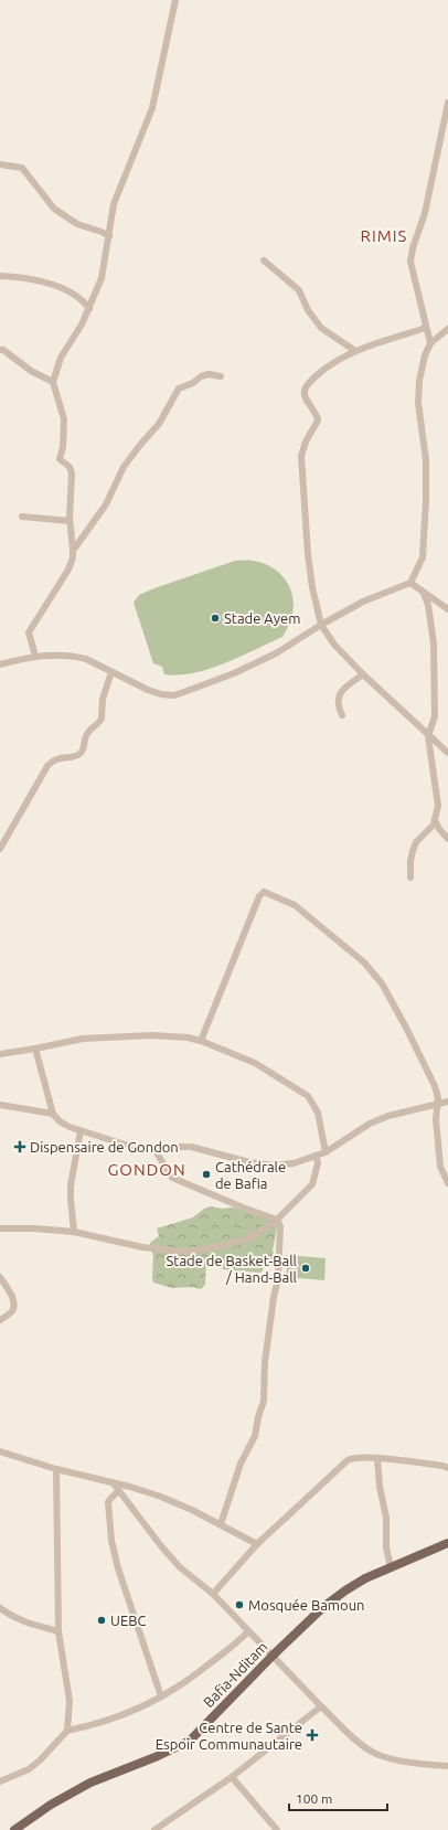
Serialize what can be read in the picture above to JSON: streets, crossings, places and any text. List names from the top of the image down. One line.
{"streets":{"main road":["Bafia-Nditam"]},"districts":["RIMIS","GONDON"],"places":{"other":["Stade Ayem","Cathédrale de Bafia","Stade de Basket-Ball / Hand-Ball","Mosquée Bamoun","UEBC"],"health":["Dispensaire de Gondon","Centre de Sante Espoir Communautaire"]},"scale_bar":"100 m"}
